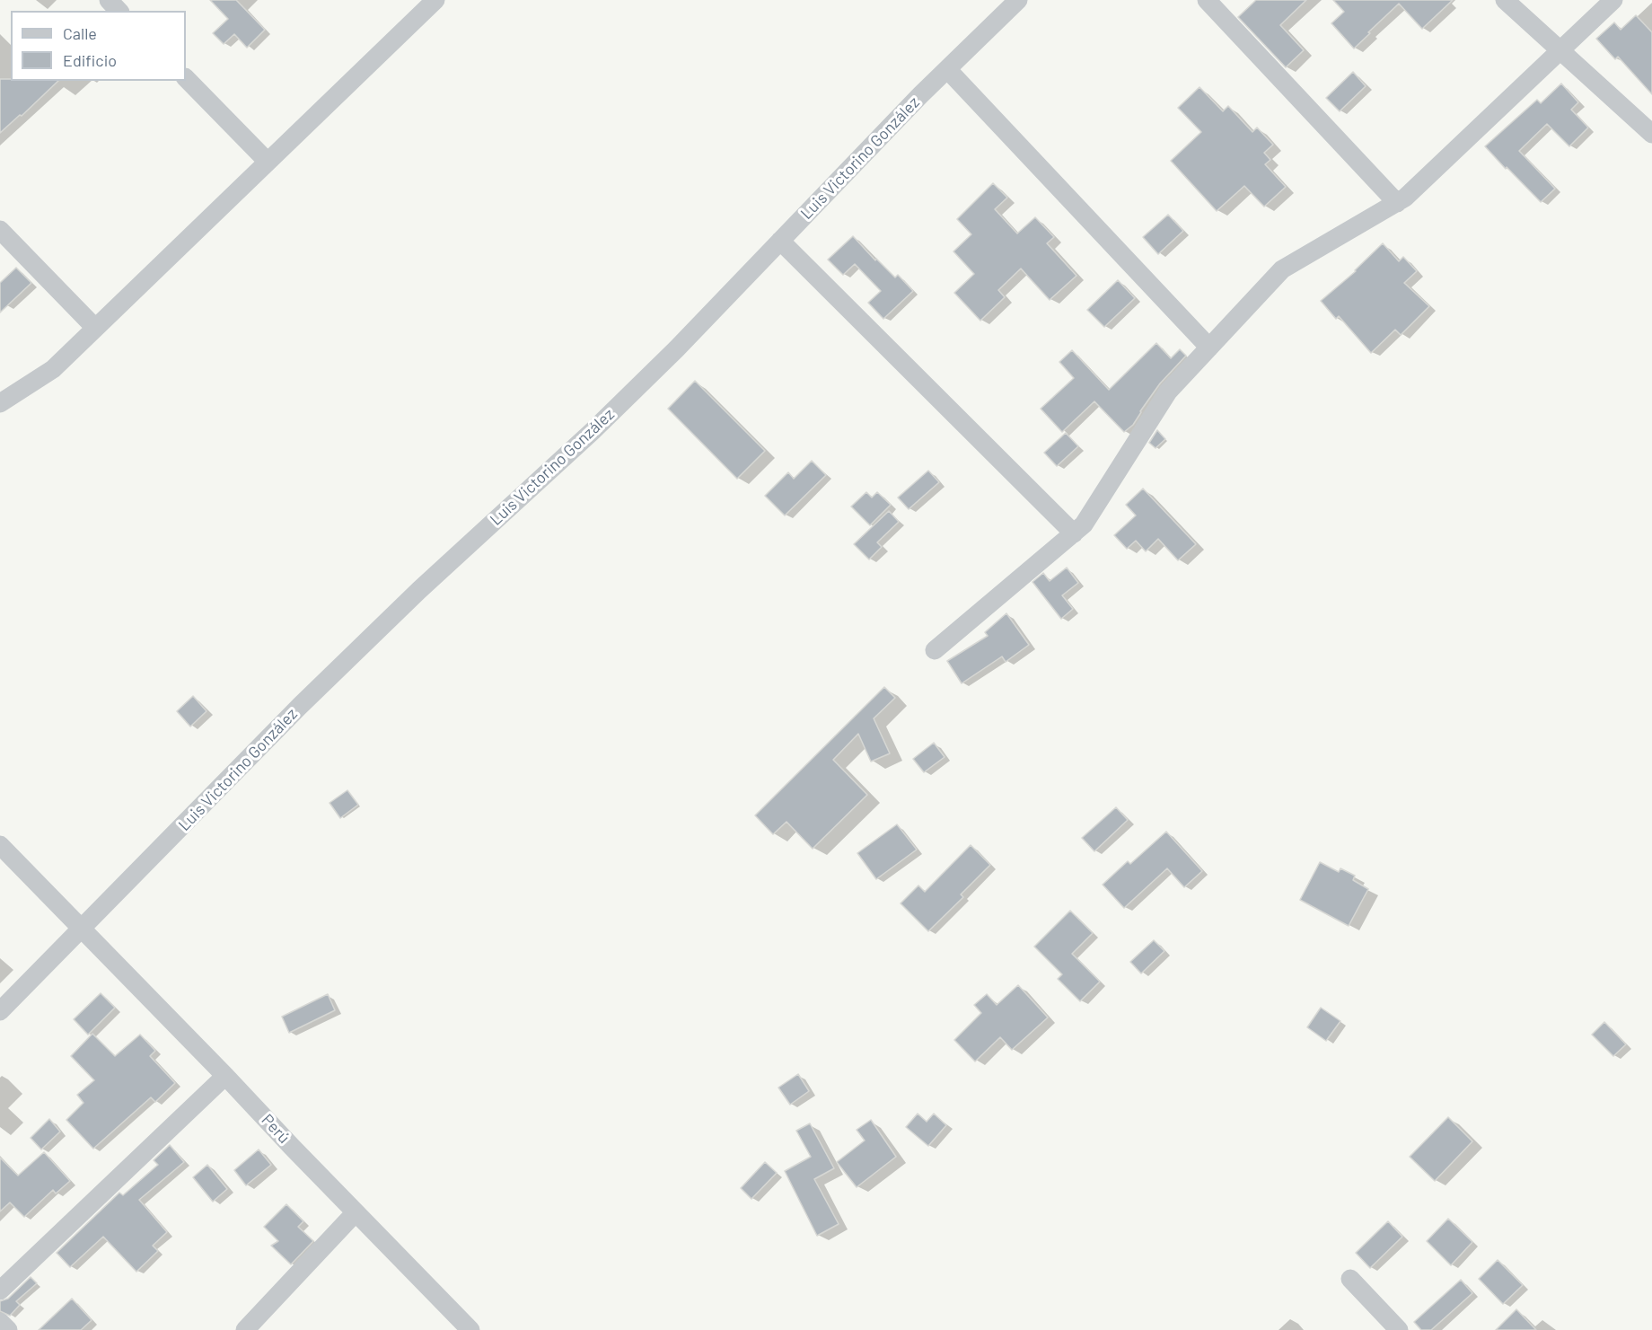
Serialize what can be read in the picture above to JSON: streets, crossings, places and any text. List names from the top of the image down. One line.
{"streets":{"street":["Luis Victorino González","Perú"]},"crossings":[["Luis Victorino González","Perú"]],"legend":["Calle","Edificio"]}
